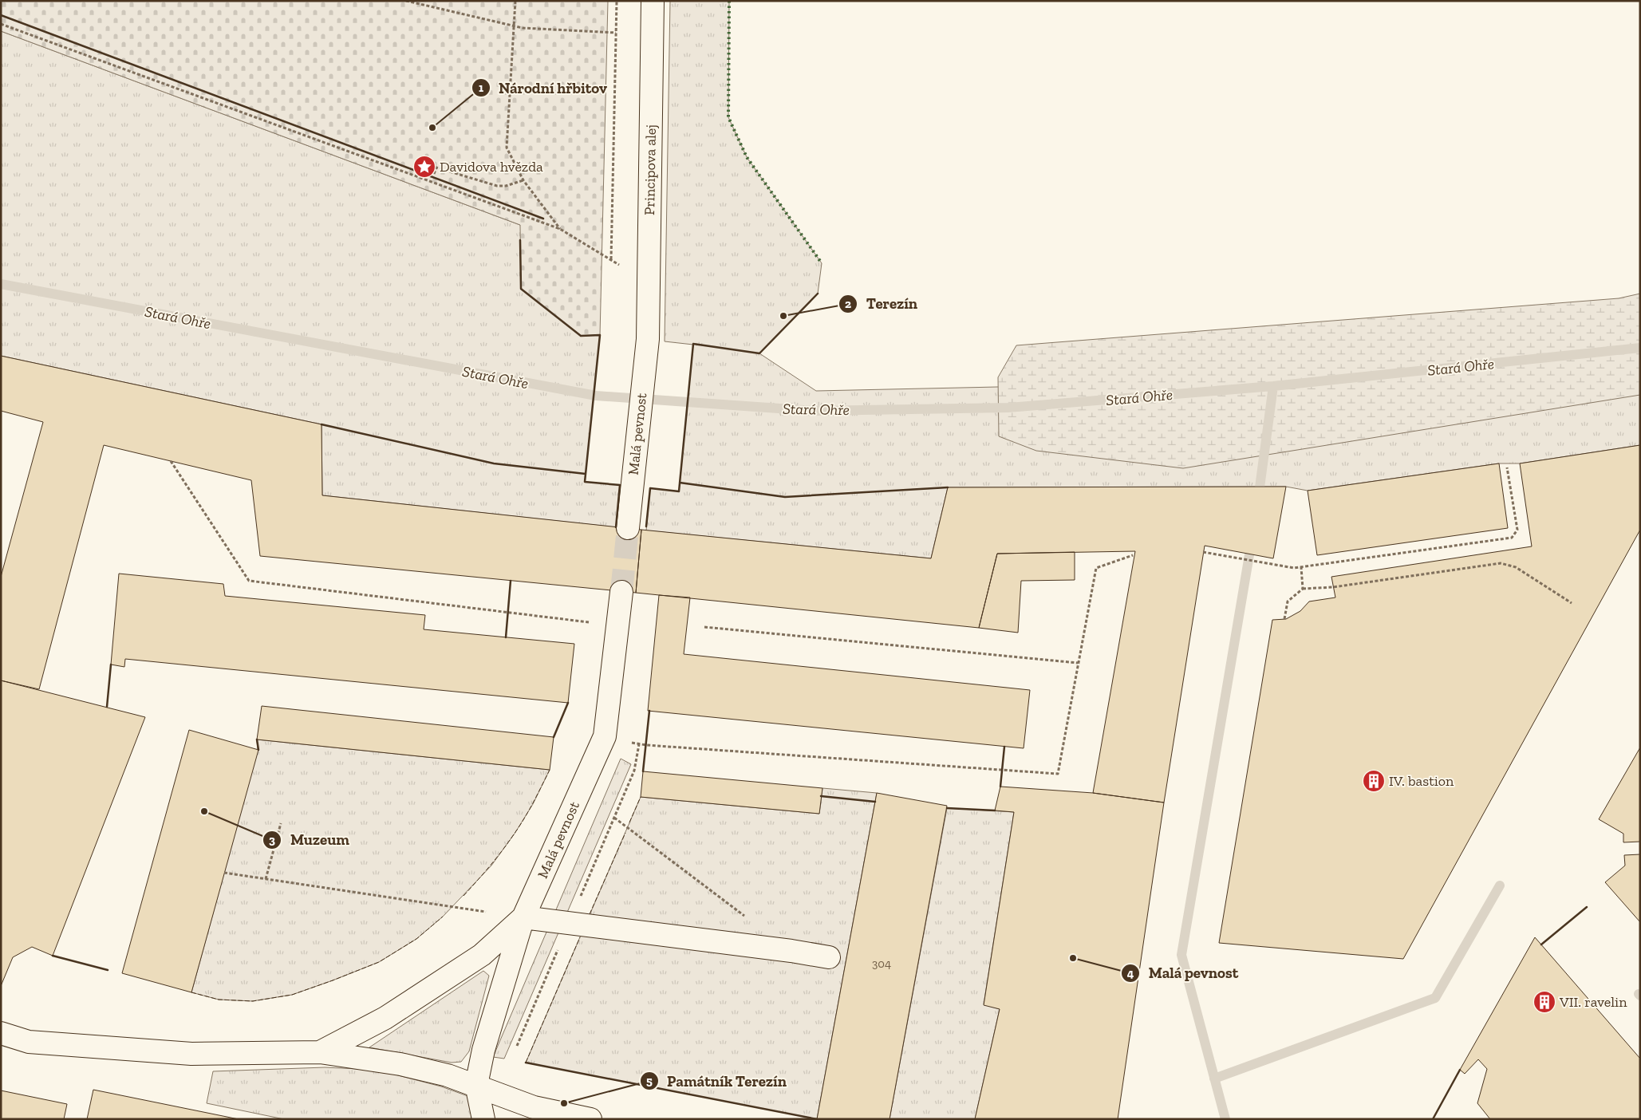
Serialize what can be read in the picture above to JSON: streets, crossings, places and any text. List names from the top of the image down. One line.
{"streets":{"street":["Principova alej","Malá pevnost"]},"crossings":[["Principova alej","Malá pevnost"]],"water":["Stará Ohře"],"places":{"other":["Národní hřbitov","Terezín","Muzeum","Malá pevnost","Památník Terezín"],"place":["Davidova hvězda"],"building":["IV. bastion","VII. ravelin"]},"house_numbers":["304"]}
